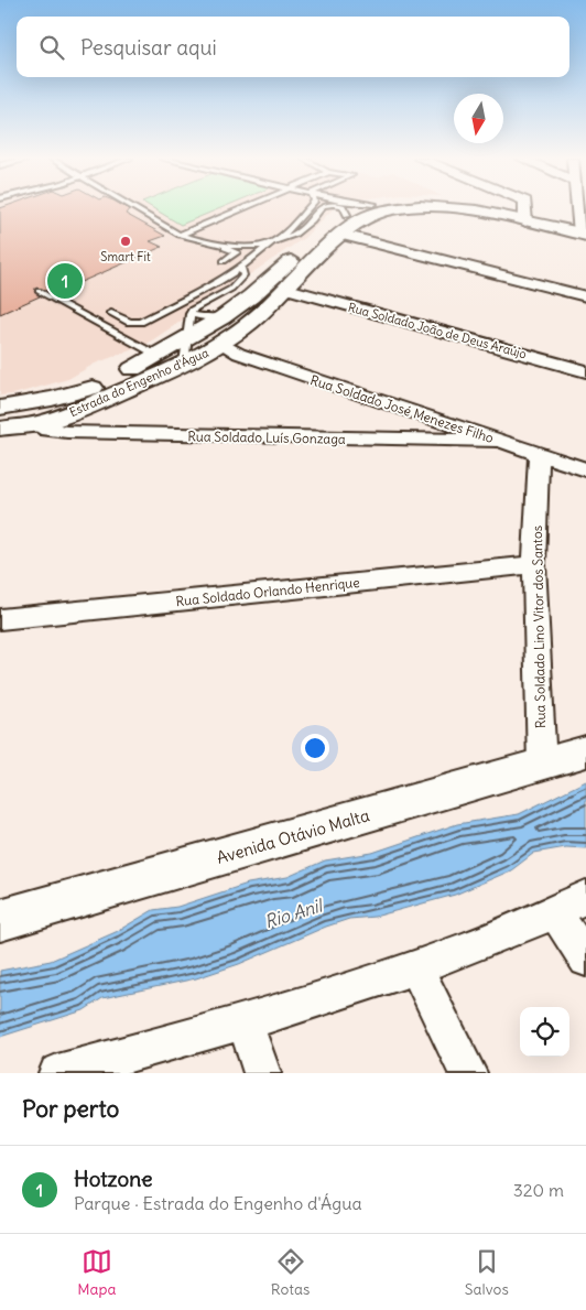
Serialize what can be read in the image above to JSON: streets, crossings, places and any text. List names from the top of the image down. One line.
{"streets":{"street":["Rua Soldado João de Deus Araújo","Estrada do Engenho d'Água","Rua Soldado José Menezes Filho","Rua Soldado Luís Gonzaga","Rua Soldado Orlando Henrique","Rua Soldado Lino Vitor dos Santos","Avenida Otávio Malta"]},"crossings":[["Rua Soldado João de Deus Araújo","Estrada do Engenho d'Água"],["Estrada do Engenho d'Água","Rua Soldado José Menezes Filho"],["Estrada do Engenho d'Água","Rua Soldado Luís Gonzaga"],["Rua Soldado José Menezes Filho","Rua Soldado Luís Gonzaga"],["Rua Soldado José Menezes Filho","Rua Soldado Lino Vitor dos Santos"],["Rua Soldado Orlando Henrique","Rua Soldado Lino Vitor dos Santos"],["Rua Soldado Lino Vitor dos Santos","Avenida Otávio Malta"]],"water":["Rio Anil"],"places":["Smart Fit"],"north":"bottom","page":{"search":"Pesquisar aqui","pins":"1","heading":"Por perto","list":[{"mark":"1","name":"Hotzone","note":"Parque · Estrada do Engenho d'Água","value":"320 m"}],"nav":["Mapa","Rotas","Salvos"]}}
